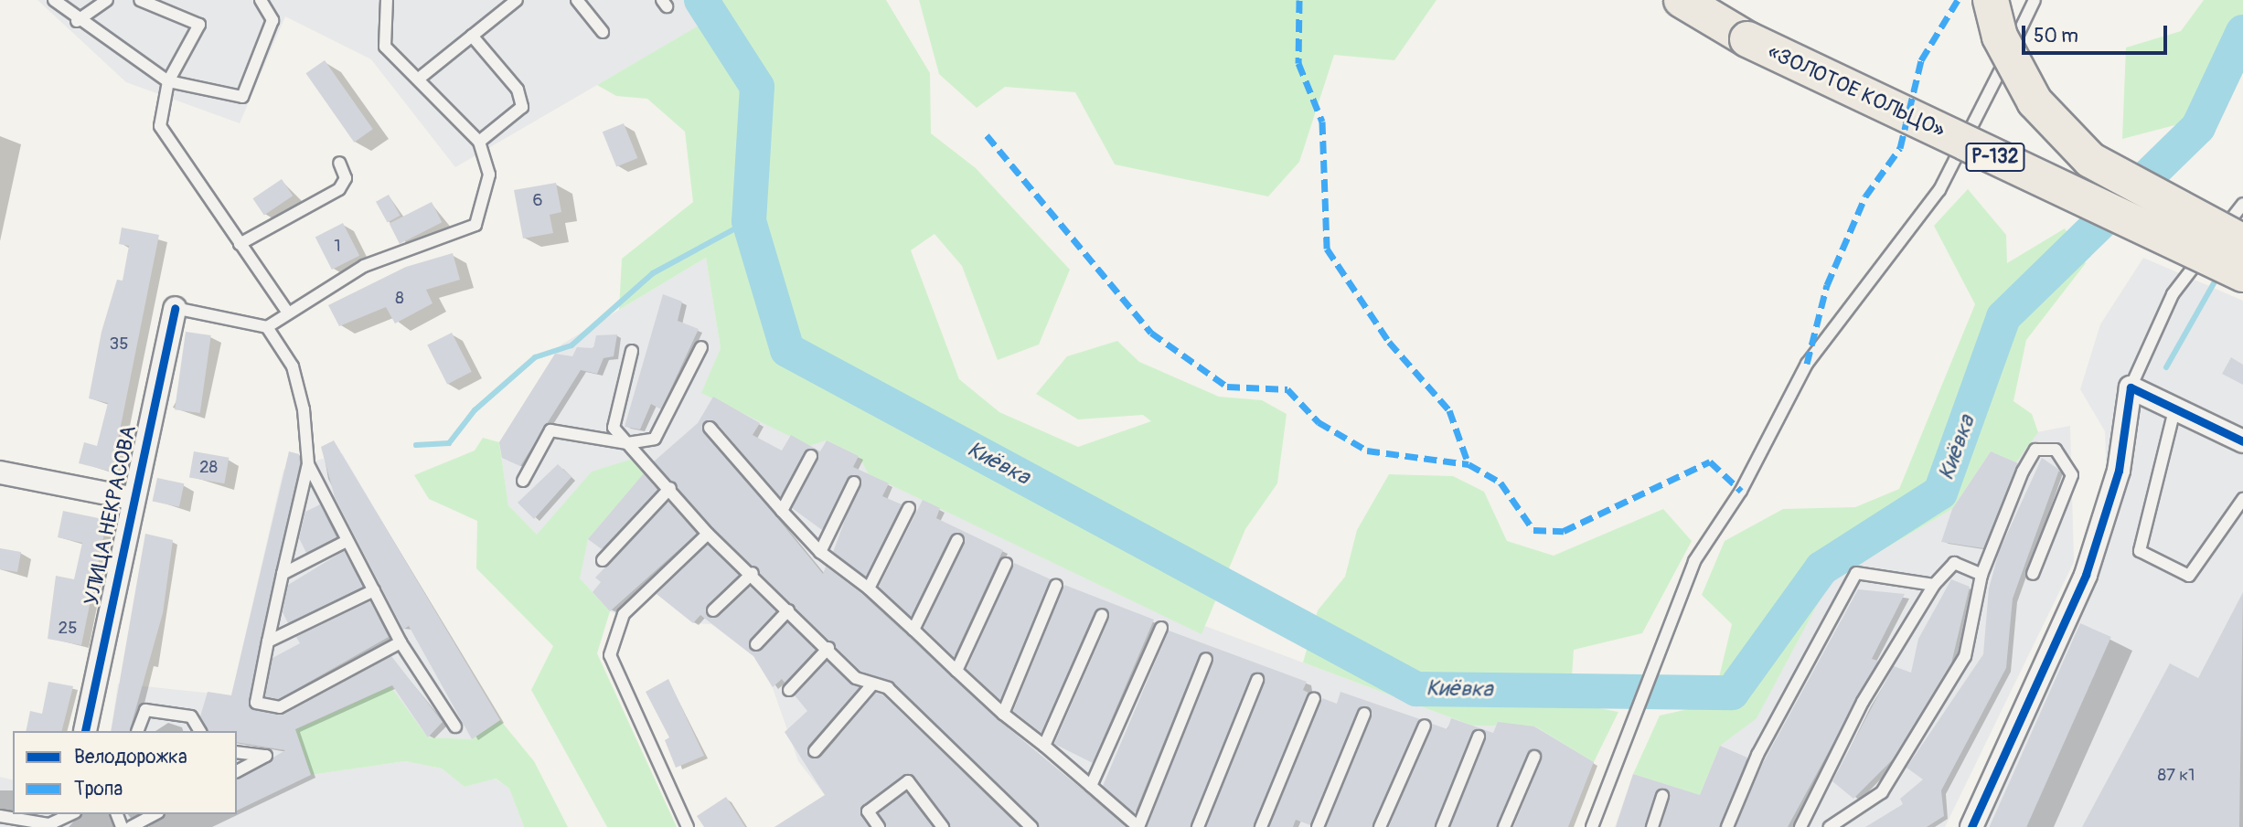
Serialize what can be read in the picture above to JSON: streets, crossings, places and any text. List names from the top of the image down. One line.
{"streets":{"highway":["«ЗОЛОТОЕ КОЛЬЦО»","Р-132"],"street":["УЛИЦА НЕКРАСОВА"]},"water":["Киёвка"],"house_numbers":["6","1","8","35","28","25","87 к1"],"legend":["Велодорожка","Тропа"],"scale_bar":"50 m"}
